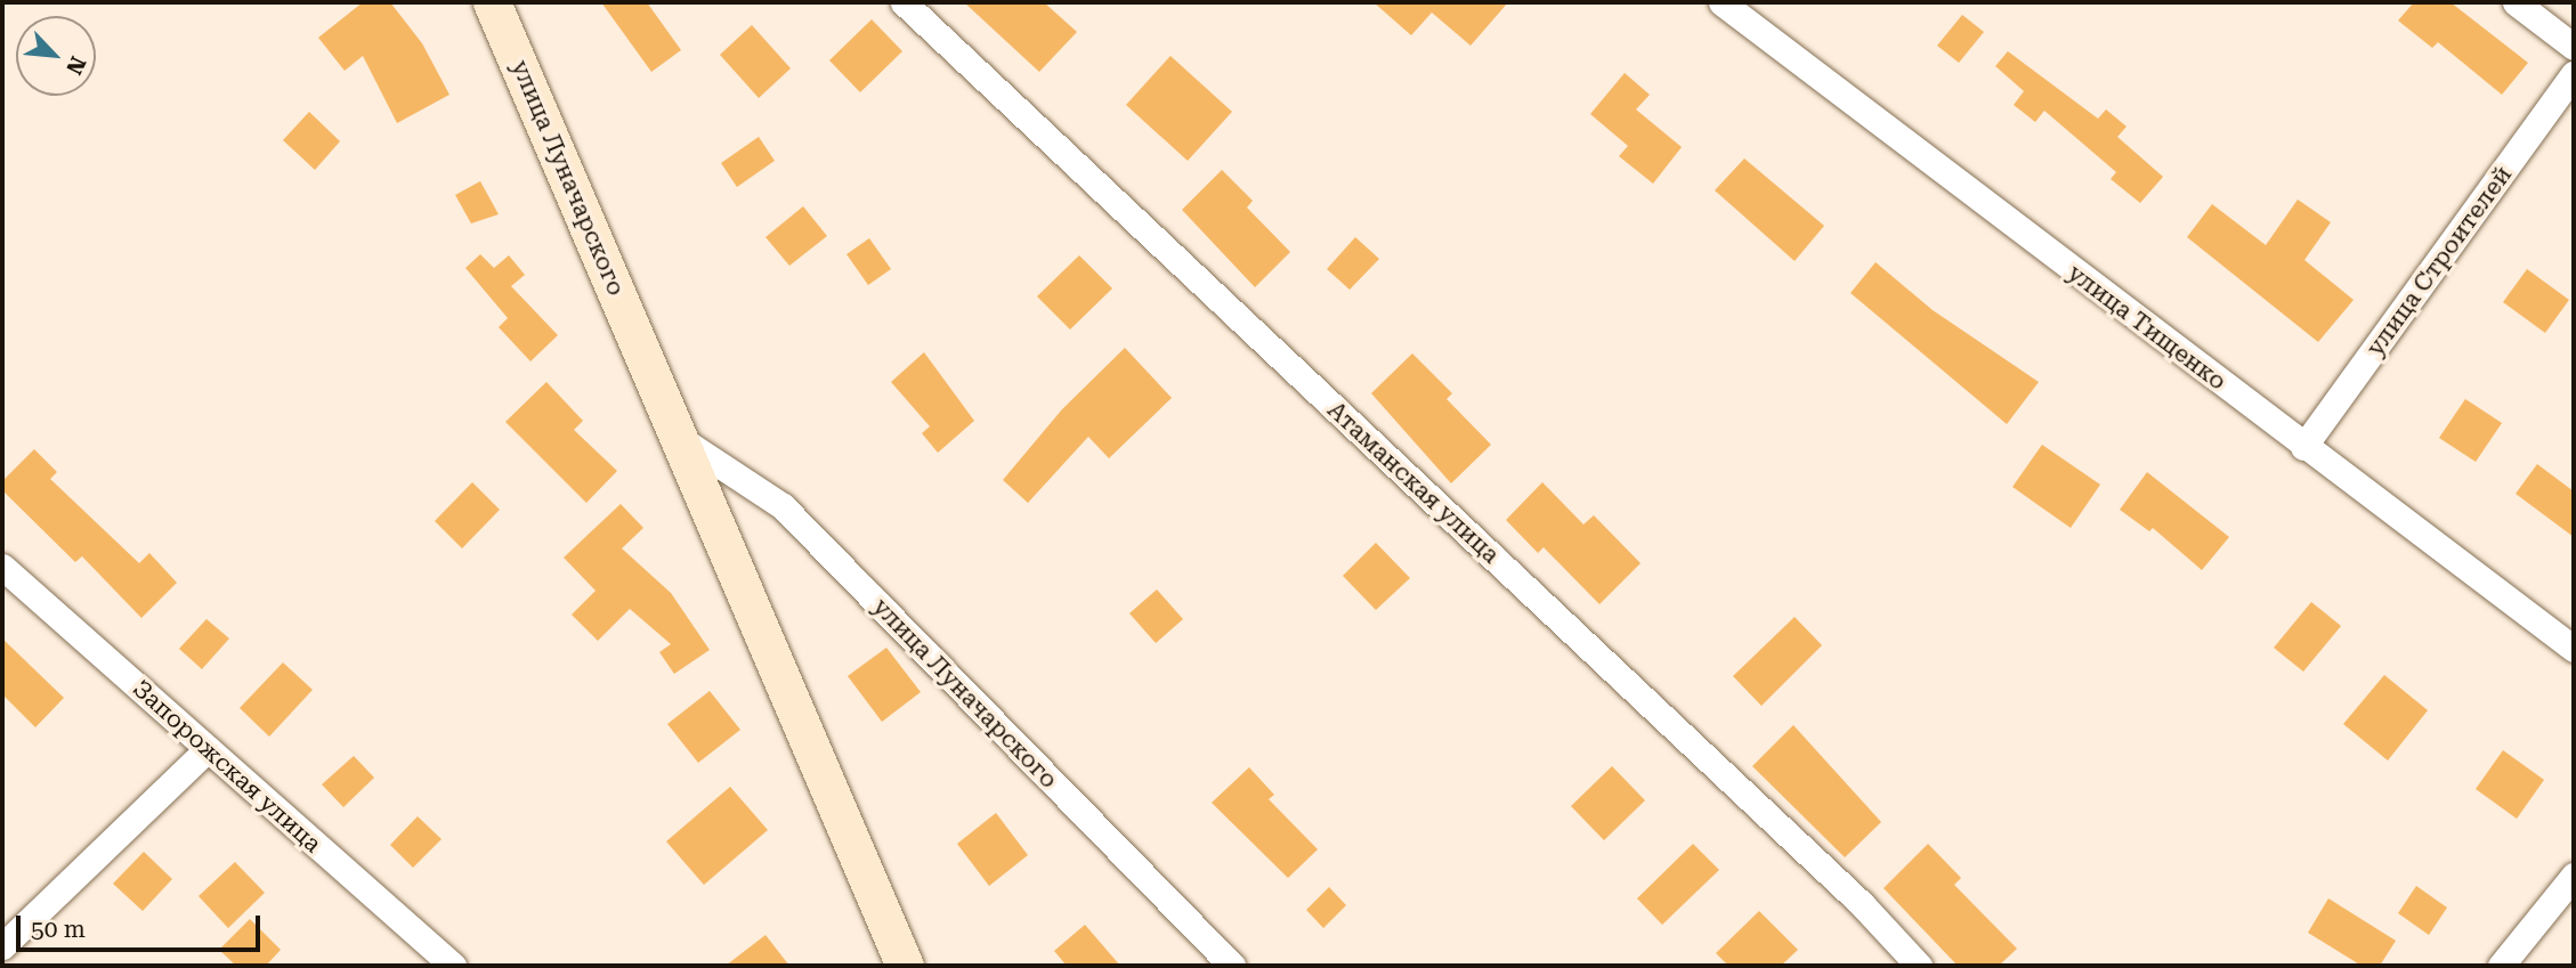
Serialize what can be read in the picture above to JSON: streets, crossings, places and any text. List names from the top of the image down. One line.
{"streets":{"main road":["улица Луначарского"],"street":["улица Строителей","улица Тищенко","Атаманская улица","Запорожская улица"]},"crossings":[["улица Строителей","улица Тищенко"]],"scale_bar":"50 m","north":"bottom right"}
